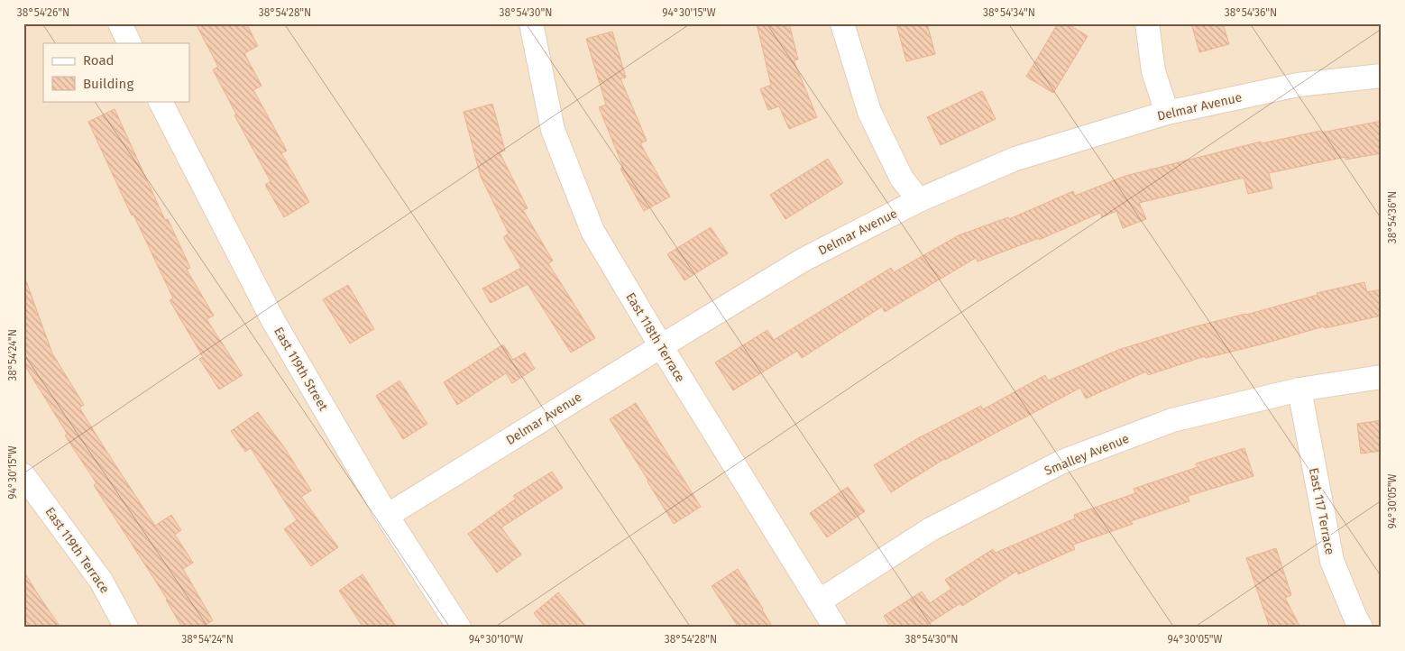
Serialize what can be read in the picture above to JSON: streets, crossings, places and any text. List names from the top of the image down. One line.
{"streets":{"street":["Delmar Avenue","East 118th Terrace","East 119th Street","Smalley Avenue","East 117 Terrace","East 119th Terrace"]},"crossings":[["Delmar Avenue","East 118th Terrace"],["Delmar Avenue","East 119th Street"],["East 118th Terrace","Smalley Avenue"],["Smalley Avenue","East 117 Terrace"]],"legend":["Road","Building"],"coordinates":["38°54'26\"N","38°54'28\"N","38°54'30\"N","94°30'15\"W","38°54'34\"N","38°54'36\"N","38°54'24\"N","94°30'05\"W","94°30'10\"W"]}
